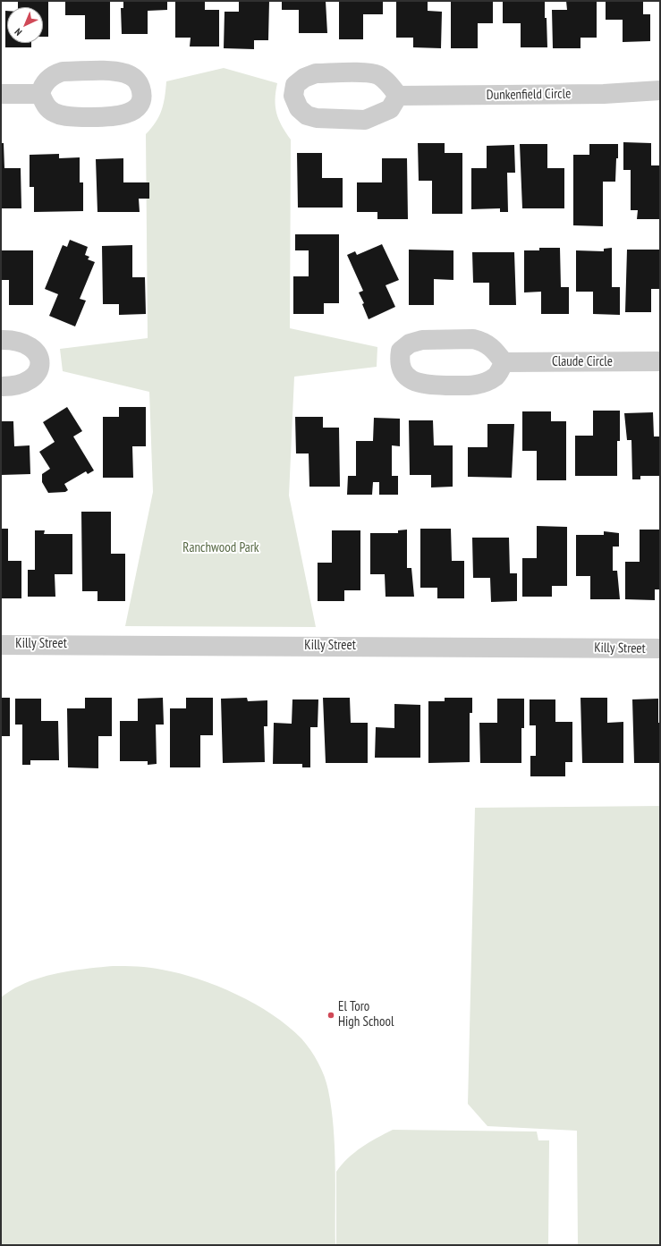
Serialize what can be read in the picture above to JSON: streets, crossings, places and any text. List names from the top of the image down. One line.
{"streets":{"street":["Dunkenfield Circle","Claude Circle","Killy Street"]},"parks":["Ranchwood Park"],"places":["El Toro High School"],"north":"bottom left"}
